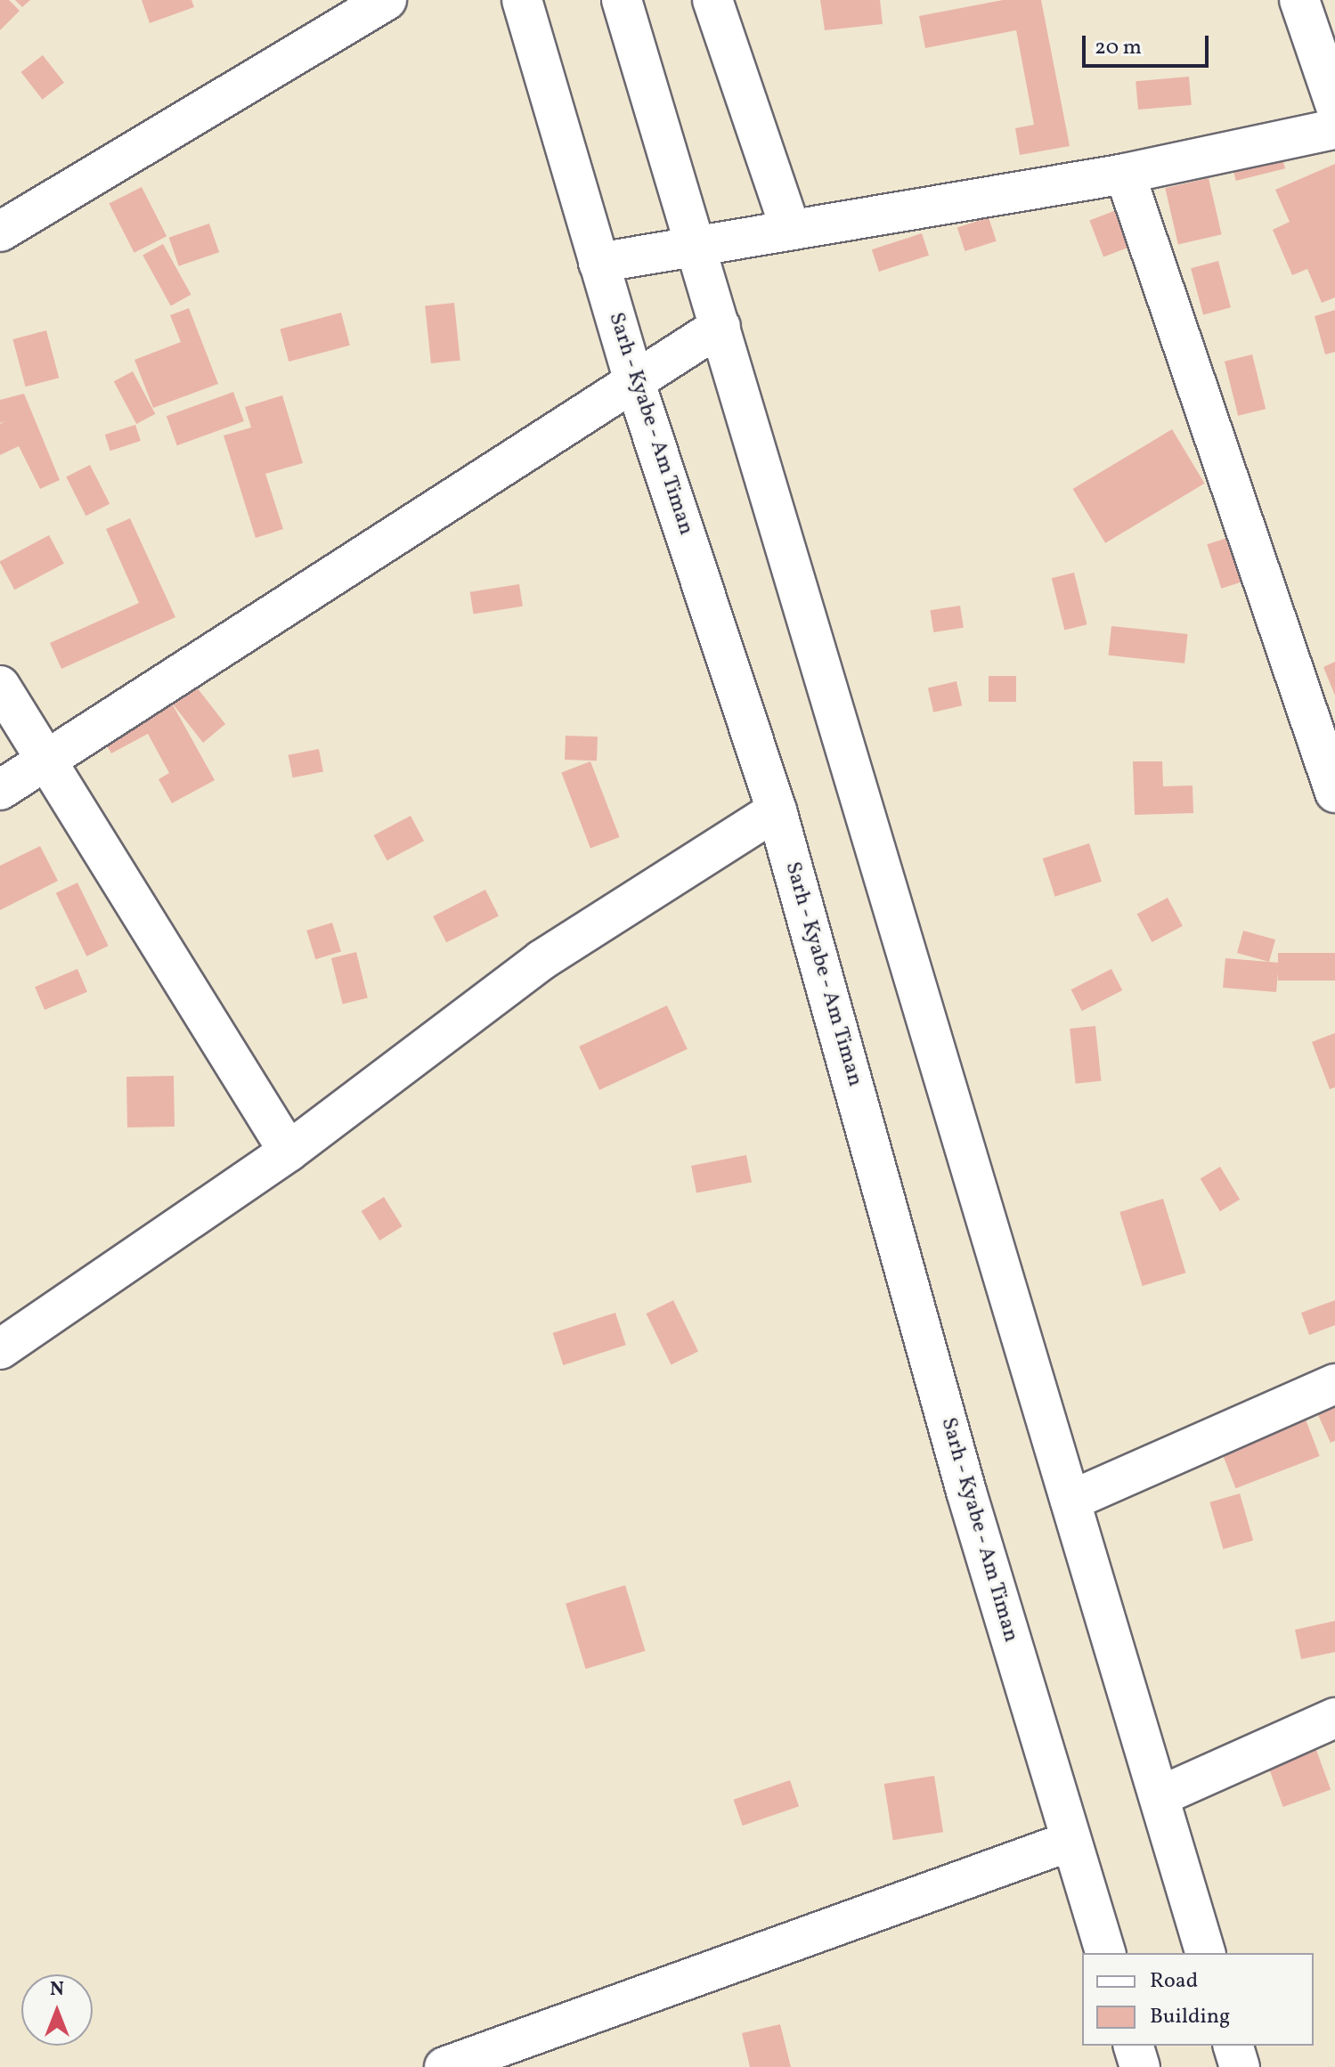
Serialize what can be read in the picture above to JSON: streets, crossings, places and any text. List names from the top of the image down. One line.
{"streets":{"main road":["Sarh - Kyabe - Am Timan"]},"legend":["Road","Building"],"scale_bar":"20 m","north":"top"}
